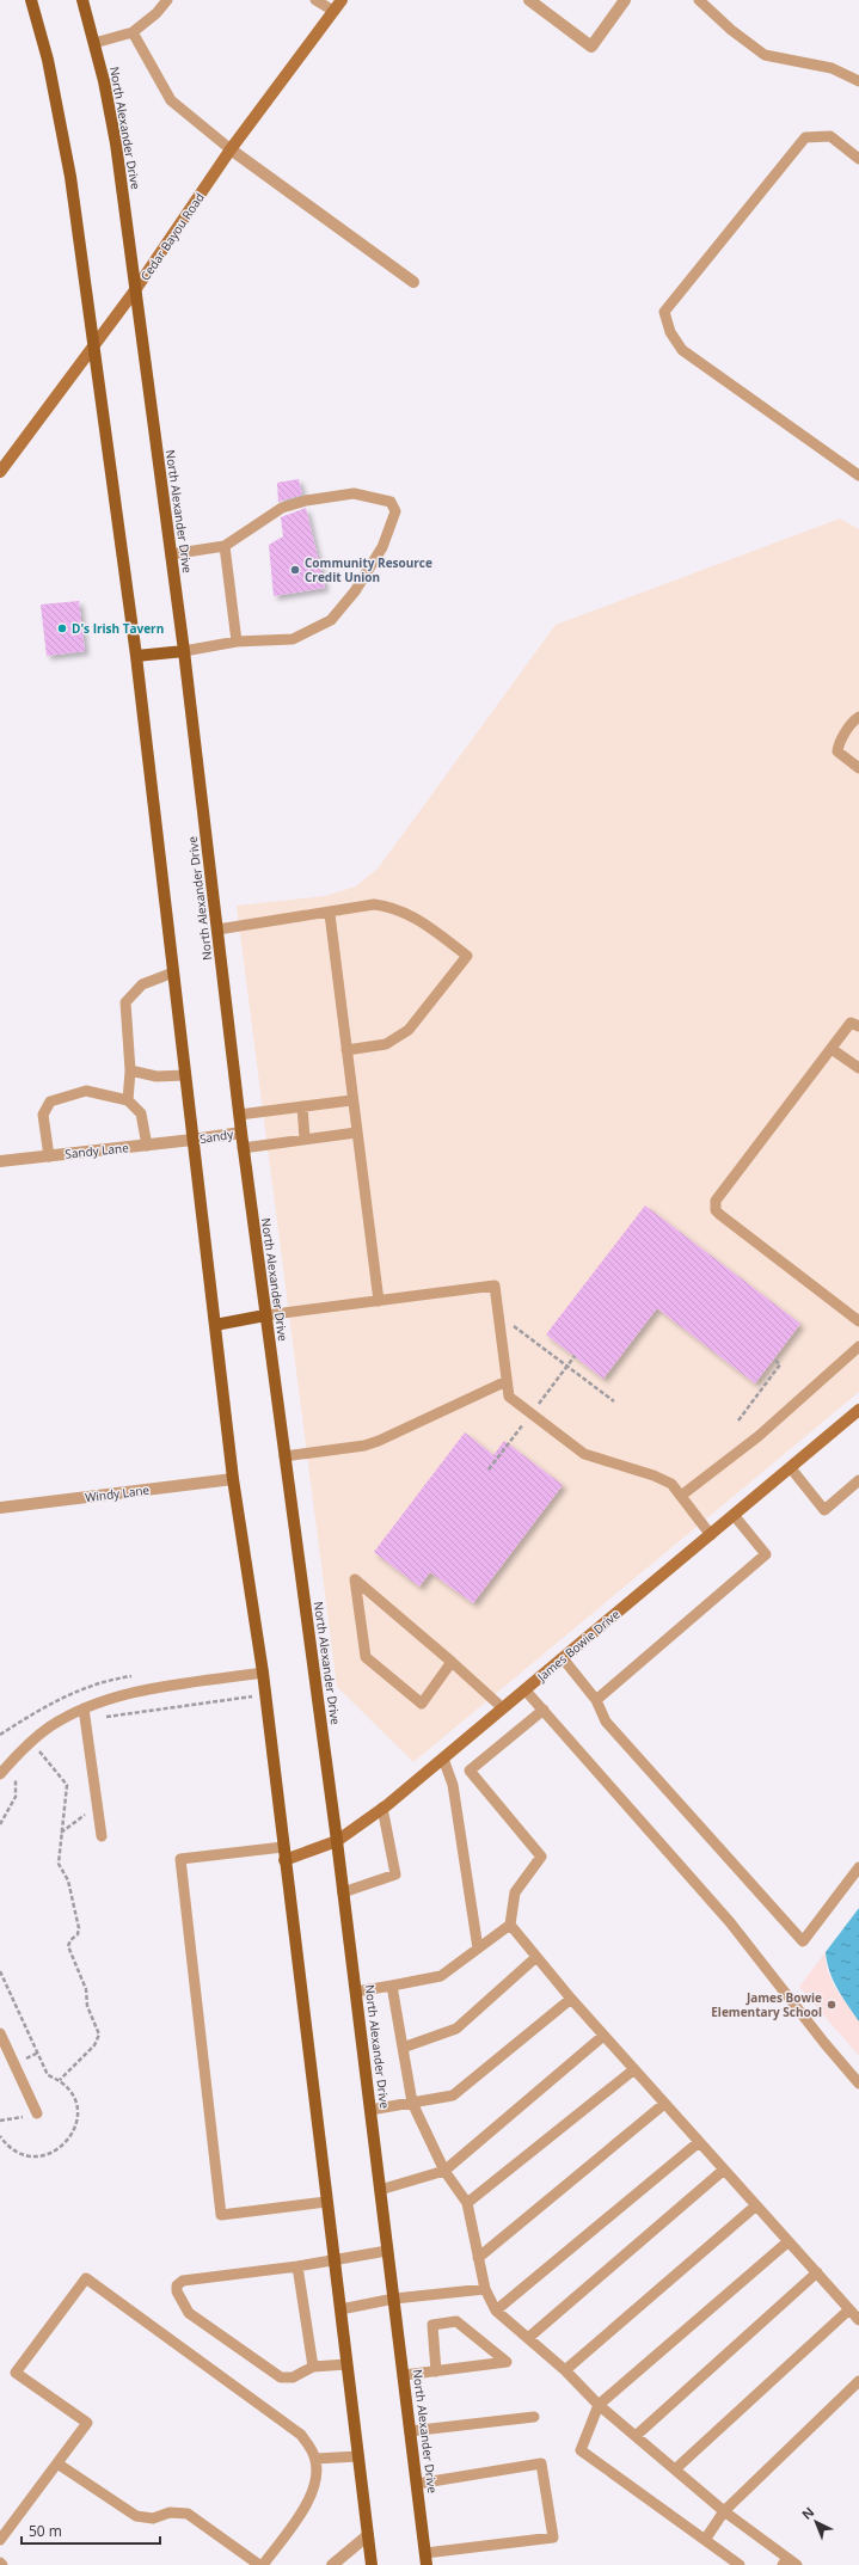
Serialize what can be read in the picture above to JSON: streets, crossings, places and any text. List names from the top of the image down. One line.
{"streets":{"main road":["North Alexander Drive"],"street":["Cedar Bayou Road","Sandy","Sandy Lane","Windy Lane","James Bowie Drive"]},"crossings":[["North Alexander Drive","Cedar Bayou Road"],["North Alexander Drive","Sandy"],["North Alexander Drive","James Bowie Drive"],["Sandy","Sandy Lane"]],"places":["Community Resource Credit Union","D's Irish Tavern","James Bowie Elementary School"],"scale_bar":"50 m","north":"top left"}
